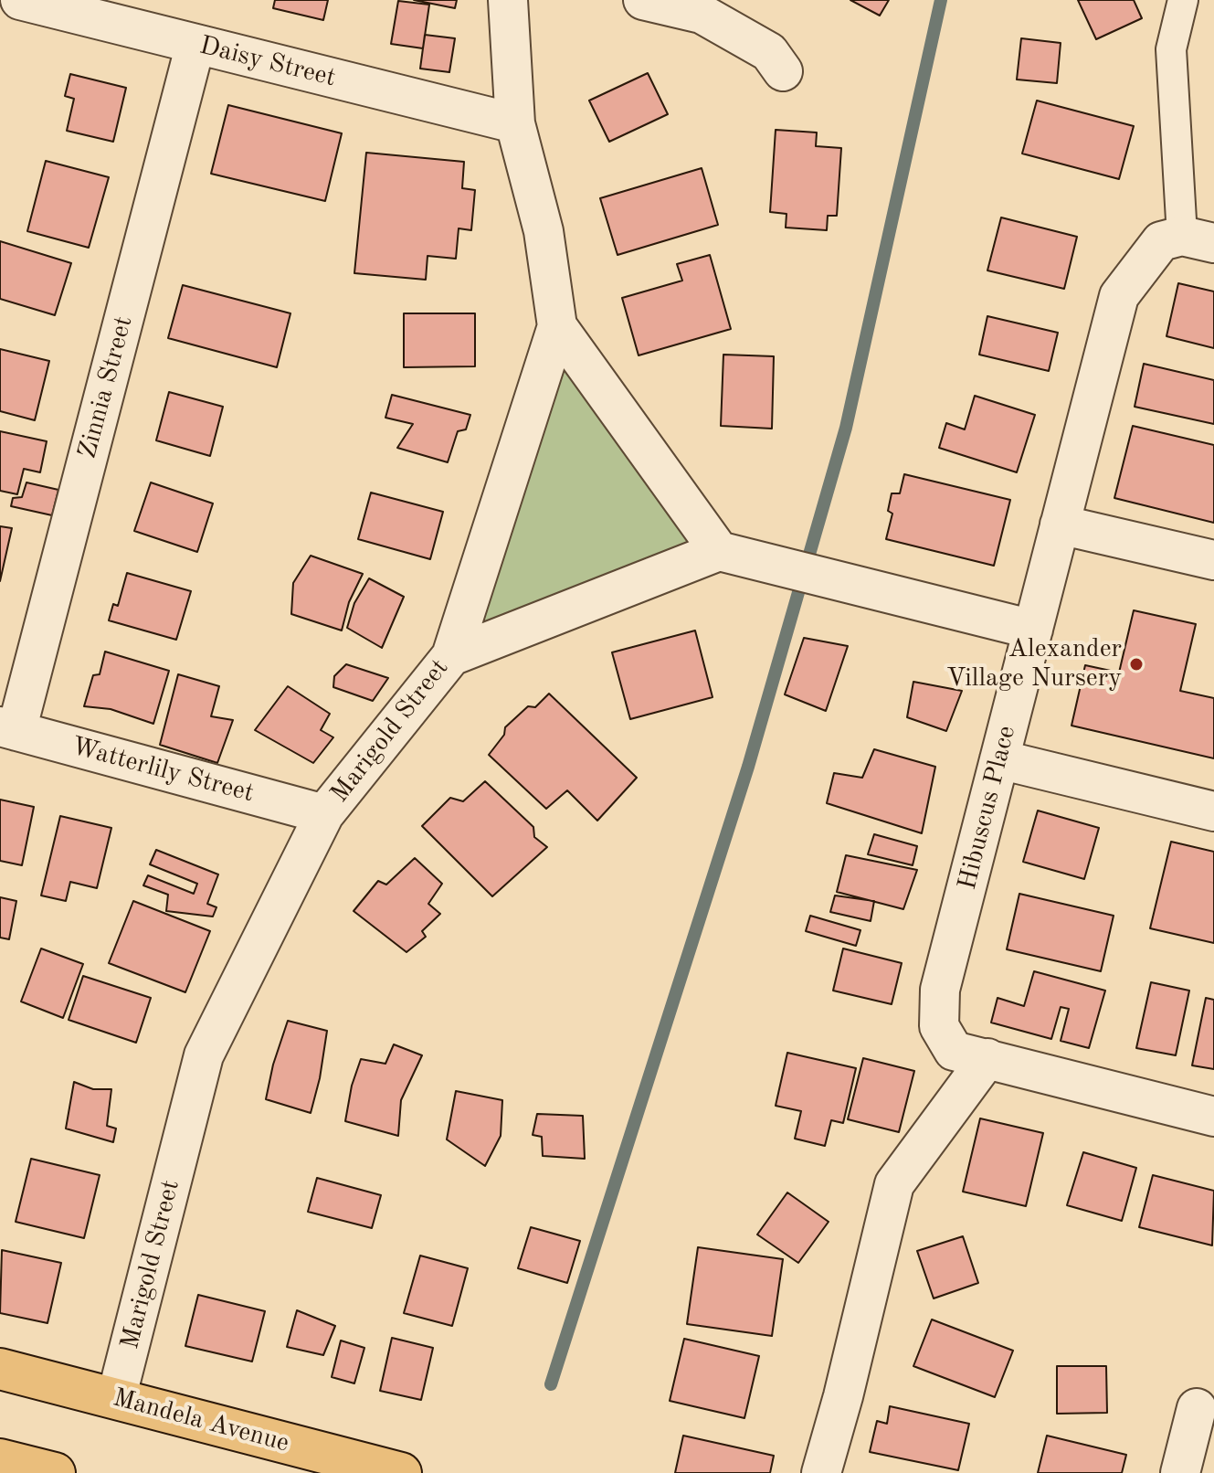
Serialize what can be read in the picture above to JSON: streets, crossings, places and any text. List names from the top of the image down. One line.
{"streets":{"main road":["Mandela Avenue"],"street":["Daisy Street","Zinnia Street","Marigold Street","Watterlily Street","Hibuscus Place"]},"crossings":[["Daisy Street","Zinnia Street"],["Daisy Street","Marigold Street"],["Zinnia Street","Watterlily Street"],["Marigold Street","Watterlily Street"],["Marigold Street","Mandela Avenue"]],"places":["Alexander Village Nursery"]}
